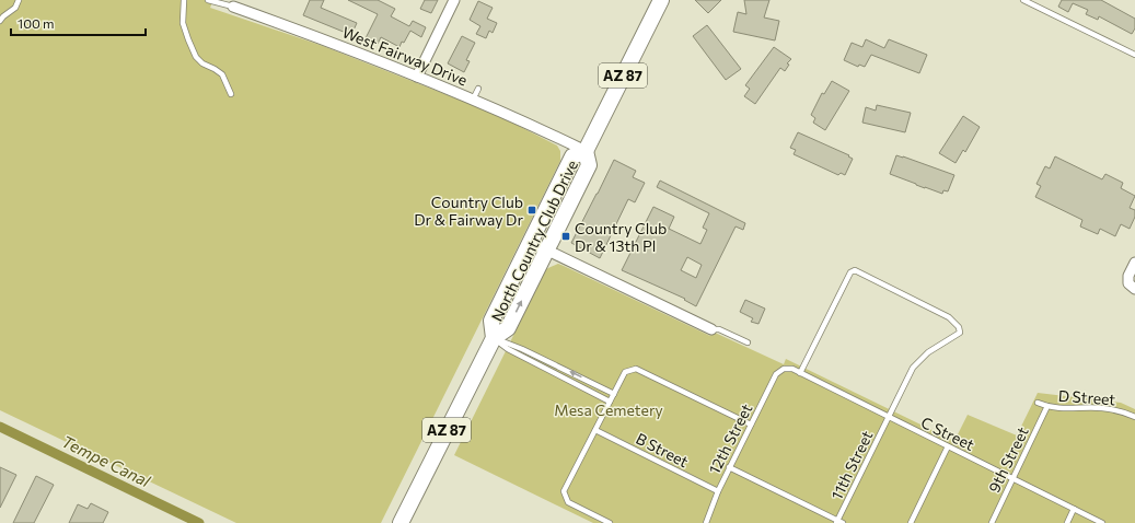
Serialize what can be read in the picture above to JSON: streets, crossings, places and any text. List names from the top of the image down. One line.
{"streets":{"main road":["AZ 87","North Country Club Drive"],"street":["West Fairway Drive"],"lane":["D Street","C Street","12th Street","B Street","9th Street","11th Street"]},"crossings":[["West Fairway Drive","North Country Club Drive"],["D Street","9th Street"],["C Street","12th Street"],["C Street","9th Street"],["C Street","11th Street"],["12th Street","B Street"]],"water":["Tempe Canal"],"parks":["Mesa Cemetery"],"places":{"transit":["Country Club Dr & Fairway Dr","Country Club Dr & 13th Pl"]},"scale_bar":"100 m"}
